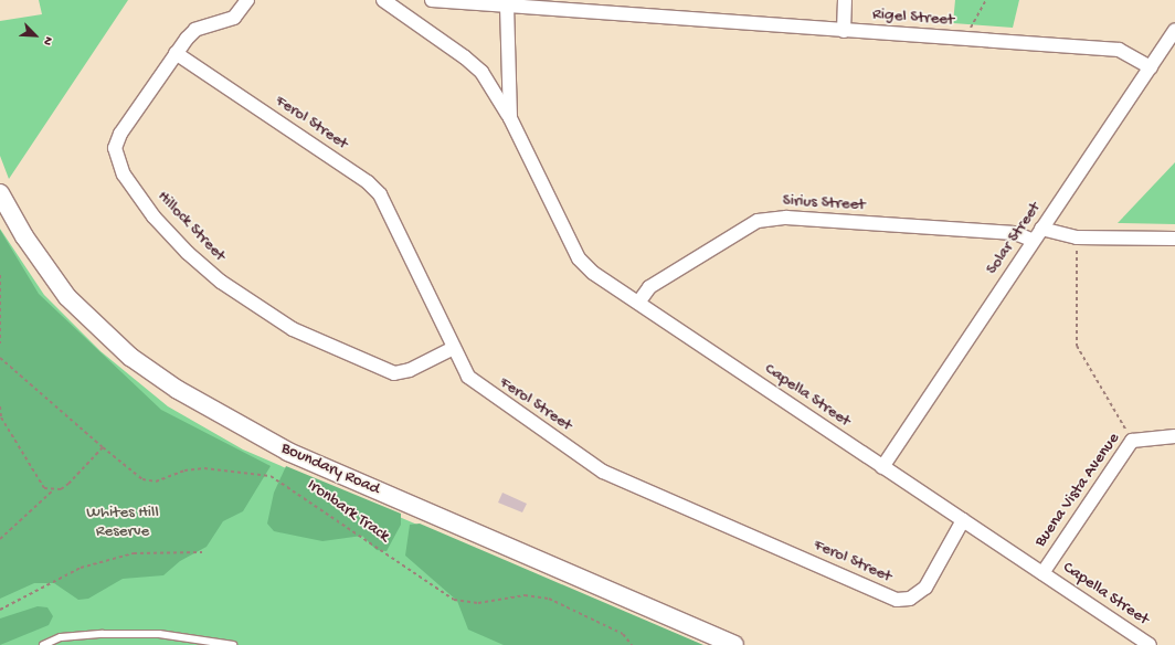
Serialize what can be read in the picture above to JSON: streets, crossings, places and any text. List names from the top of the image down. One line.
{"streets":{"main road":["Boundary Road"],"street":["Rigel Street","Ferol Street","Sirius Street","Hillock Street","Solar Street","Capella Street","Buena Vista Avenue"],"path":["Ironbark Track"]},"crossings":[["Rigel Street","Solar Street"],["Rigel Street","Capella Street"],["Ferol Street","Hillock Street"],["Ferol Street","Capella Street"],["Sirius Street","Solar Street"],["Sirius Street","Capella Street"],["Solar Street","Capella Street"],["Capella Street","Buena Vista Avenue"]],"parks":["Whites Hill Reserve"],"north":"bottom right"}
